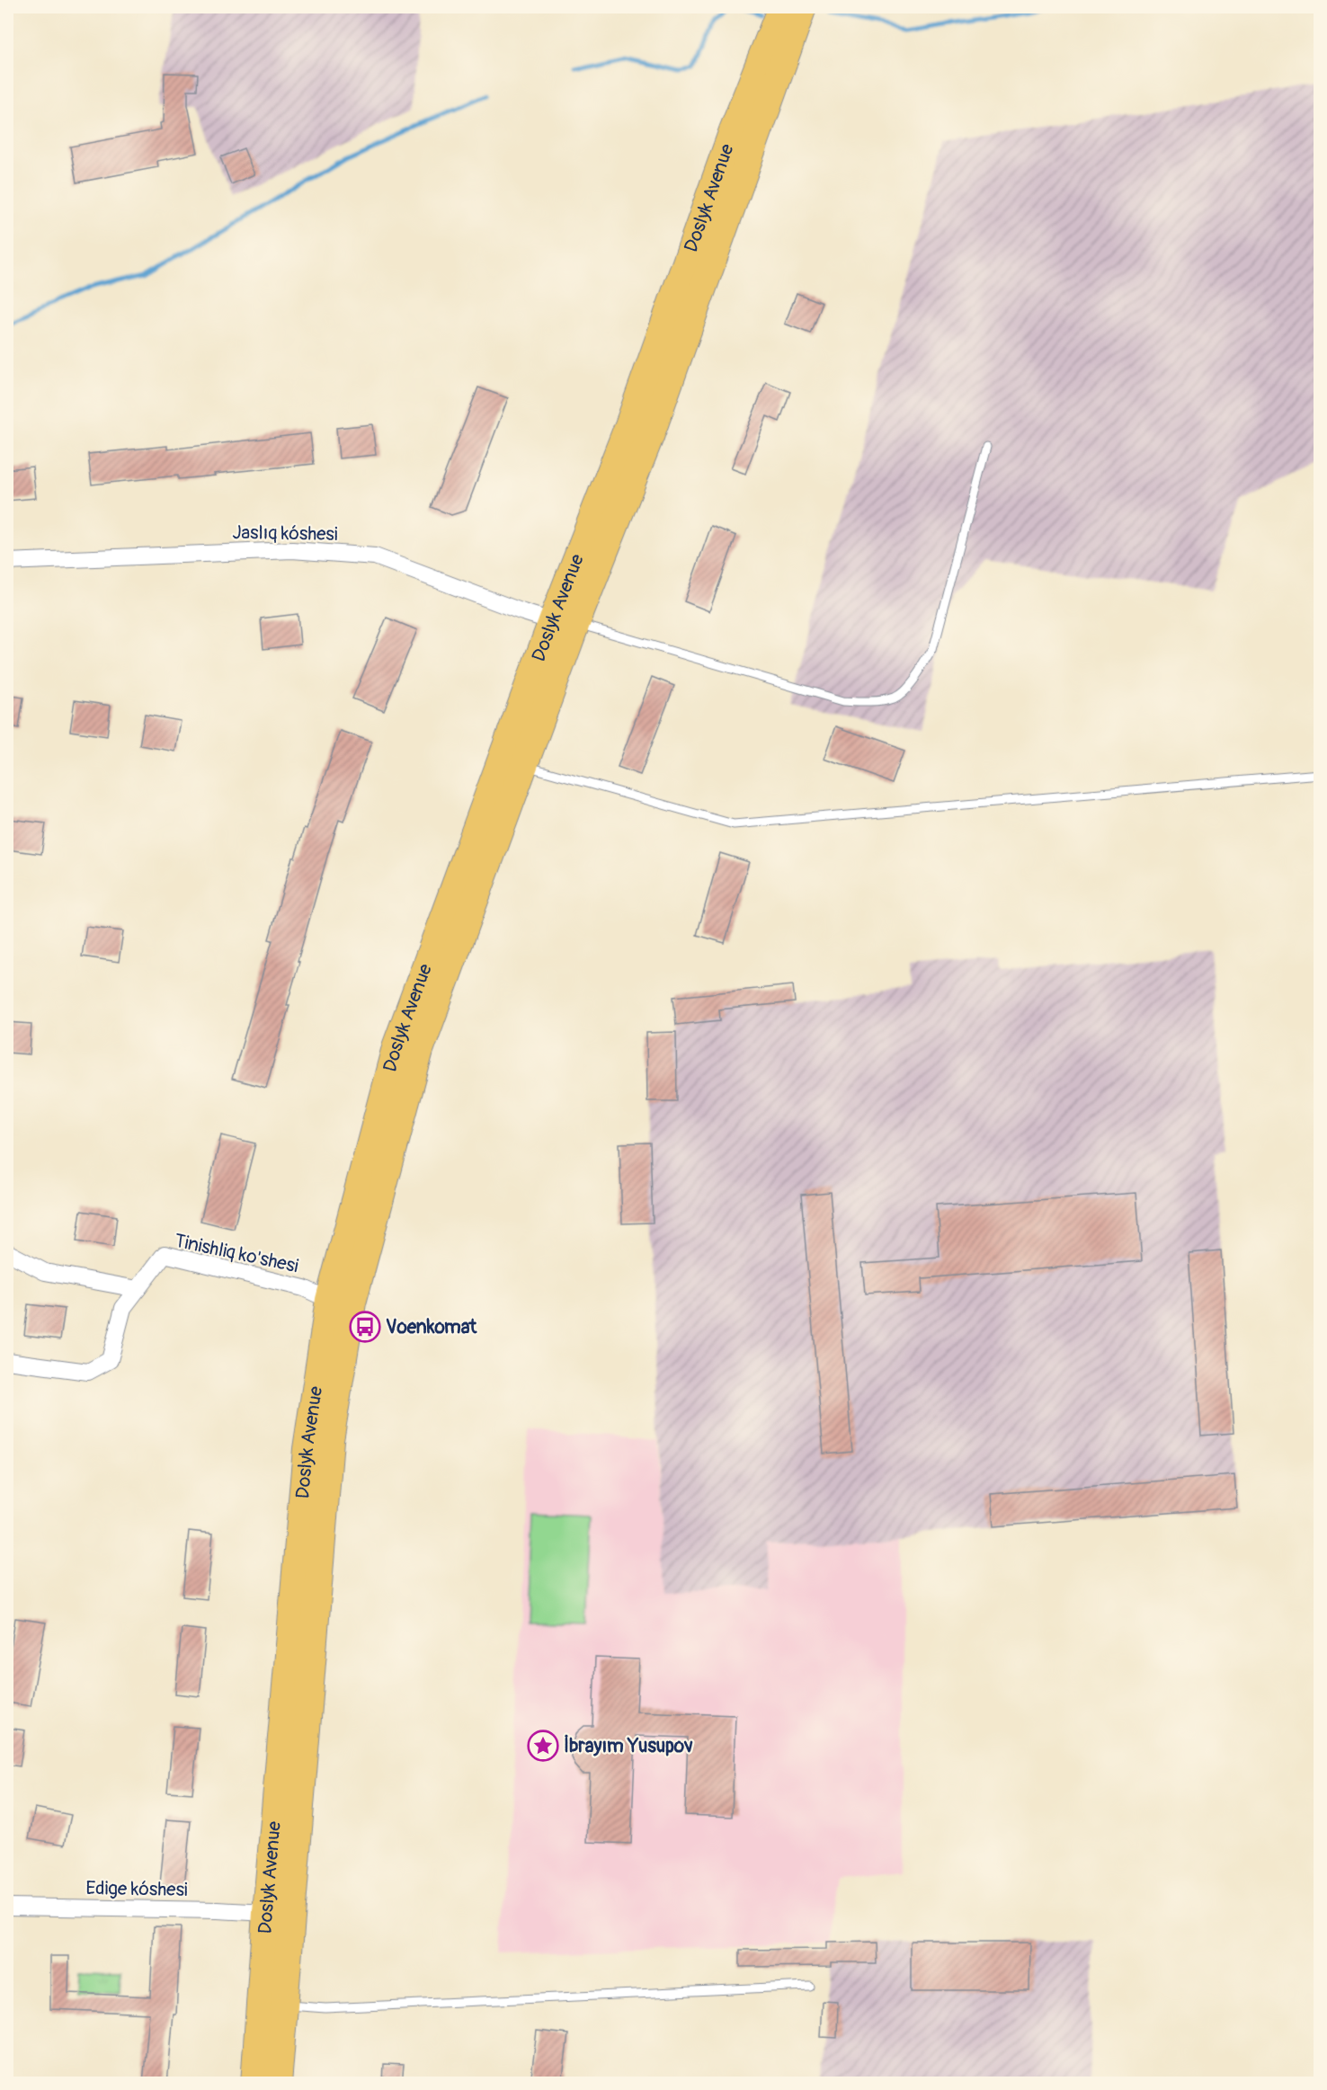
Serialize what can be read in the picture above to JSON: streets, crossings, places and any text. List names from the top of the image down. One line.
{"streets":{"main road":["Doslyk Avenue"],"street":["Jaslıq kóshesi","Tinishliq ko'shesi","Edige kóshesi"]},"crossings":[["Doslyk Avenue","Jaslıq kóshesi"],["Doslyk Avenue","Tinishliq ko'shesi"],["Doslyk Avenue","Edige kóshesi"]],"places":{"bus stop":["Voenkomat"],"place":["İbrayım Yusupov"]}}
